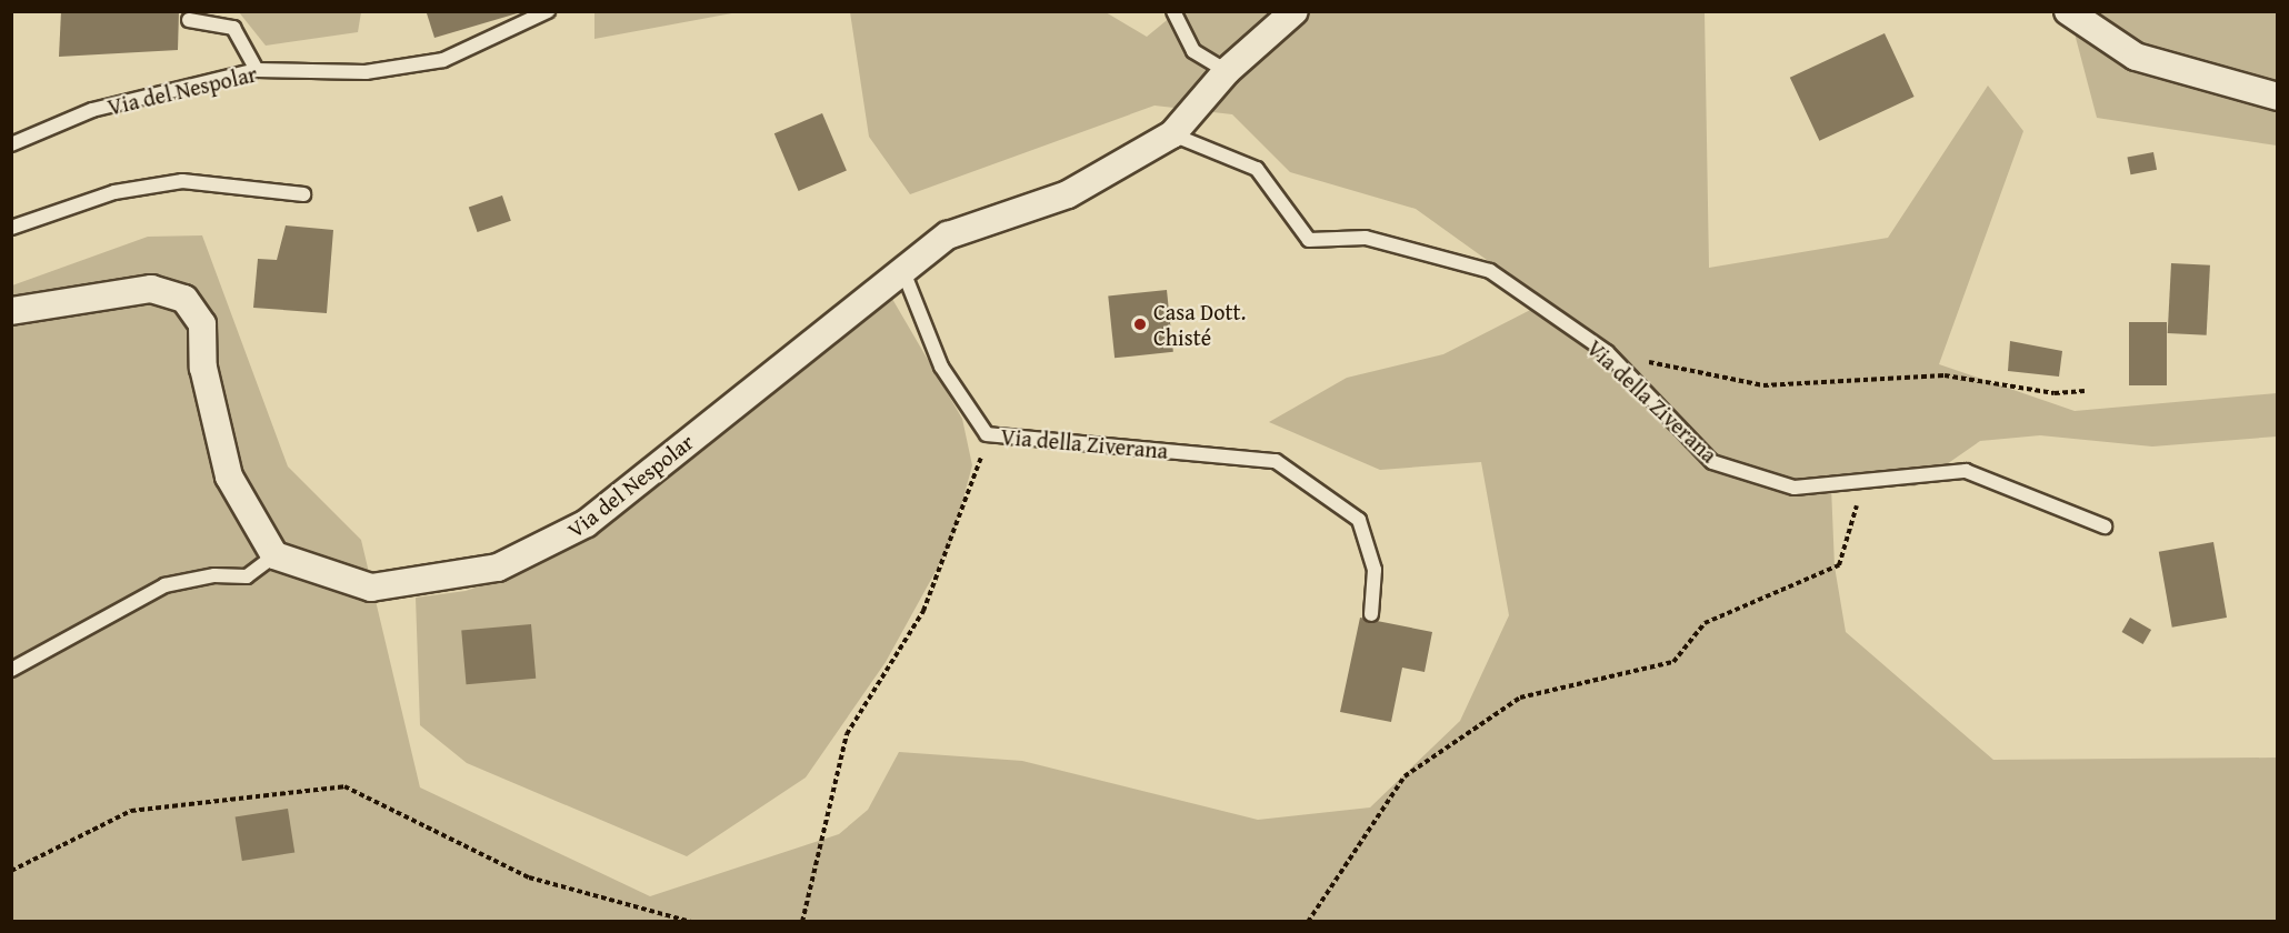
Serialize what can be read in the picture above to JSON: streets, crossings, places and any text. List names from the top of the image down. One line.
{"streets":{"street":["Via del Nespolar"],"lane":["Via della Ziverana"]},"crossings":[["Via del Nespolar","Via della Ziverana"]],"places":["Casa Dott. Chisté"]}
